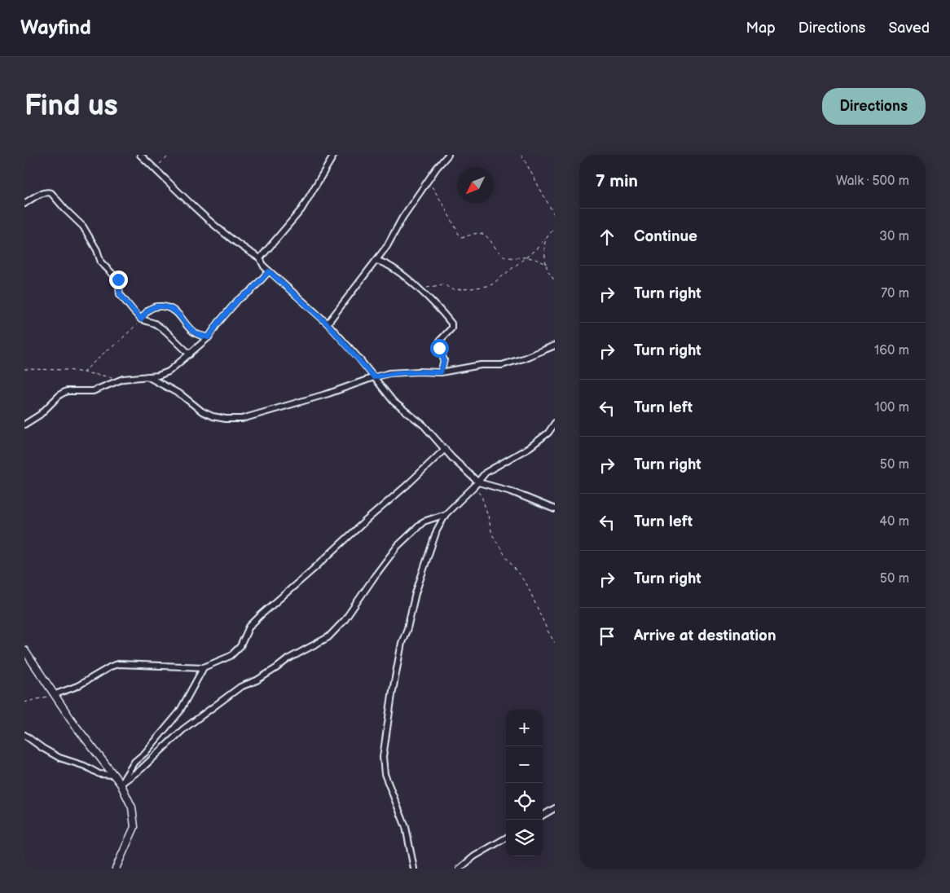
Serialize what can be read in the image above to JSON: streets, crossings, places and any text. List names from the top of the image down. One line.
{"north":"bottom left","page":{"header":"Wayfind","nav":["Map","Directions","Saved"],"buttons":"Directions","title":"Find us","heading":["7 min","Walk · 500 m"],"list":[["Continue","30 m"],["Turn right","70 m"],["Turn right","160 m"],["Turn left","100 m"],["Turn right","50 m"],["Turn left","40 m"],["Turn right","50 m"],"Arrive at destination"],"map_buttons":["+","−"]}}
